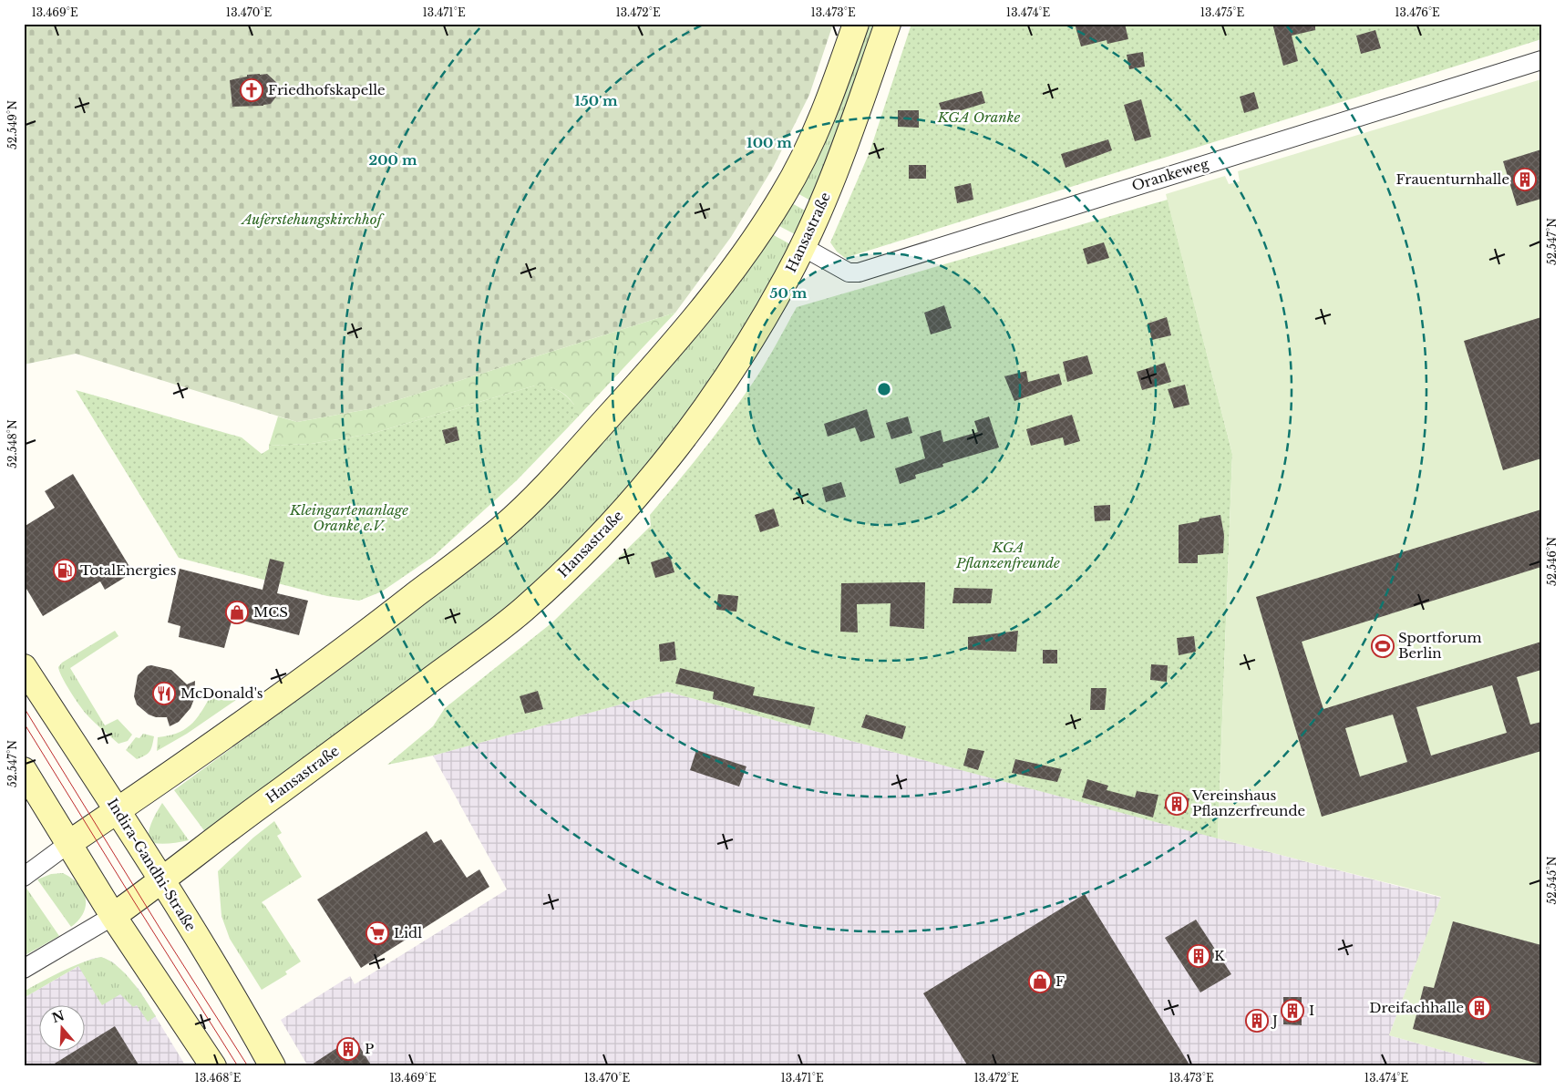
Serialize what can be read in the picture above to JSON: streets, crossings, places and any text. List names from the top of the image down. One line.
{"streets":{"main road":["Hansastraße","Indira-Gandhi-Straße"],"street":["Orankeweg"]},"crossings":[["Orankeweg","Hansastraße"],["Hansastraße","Indira-Gandhi-Straße"]],"parks":["KGA Oranke","Auferstehungskirchhof","Kleingartenanlage Oranke e.V.","KGA Pflanzenfreunde"],"places":{"church":["Friedhofskapelle"],"building":["Frauenturnhalle","Vereinshaus Pflanzerfreunde","K","Dreifachhalle","I","J","P"],"fuel station":["TotalEnergies"],"shop":["MCS","F"],"sports":["Sportforum Berlin"],"restaurant":["McDonald's"],"supermarket":["Lidl"]},"north":"top","coordinates":["13.469°E","13.470°E","13.471°E","13.472°E","13.473°E","13.474°E","13.475°E","13.476°E","52.549°N","52.547°N","52.548°N","52.546°N","52.545°N","13.468°E"],"rings":["150 m","100 m","200 m","50 m"]}
